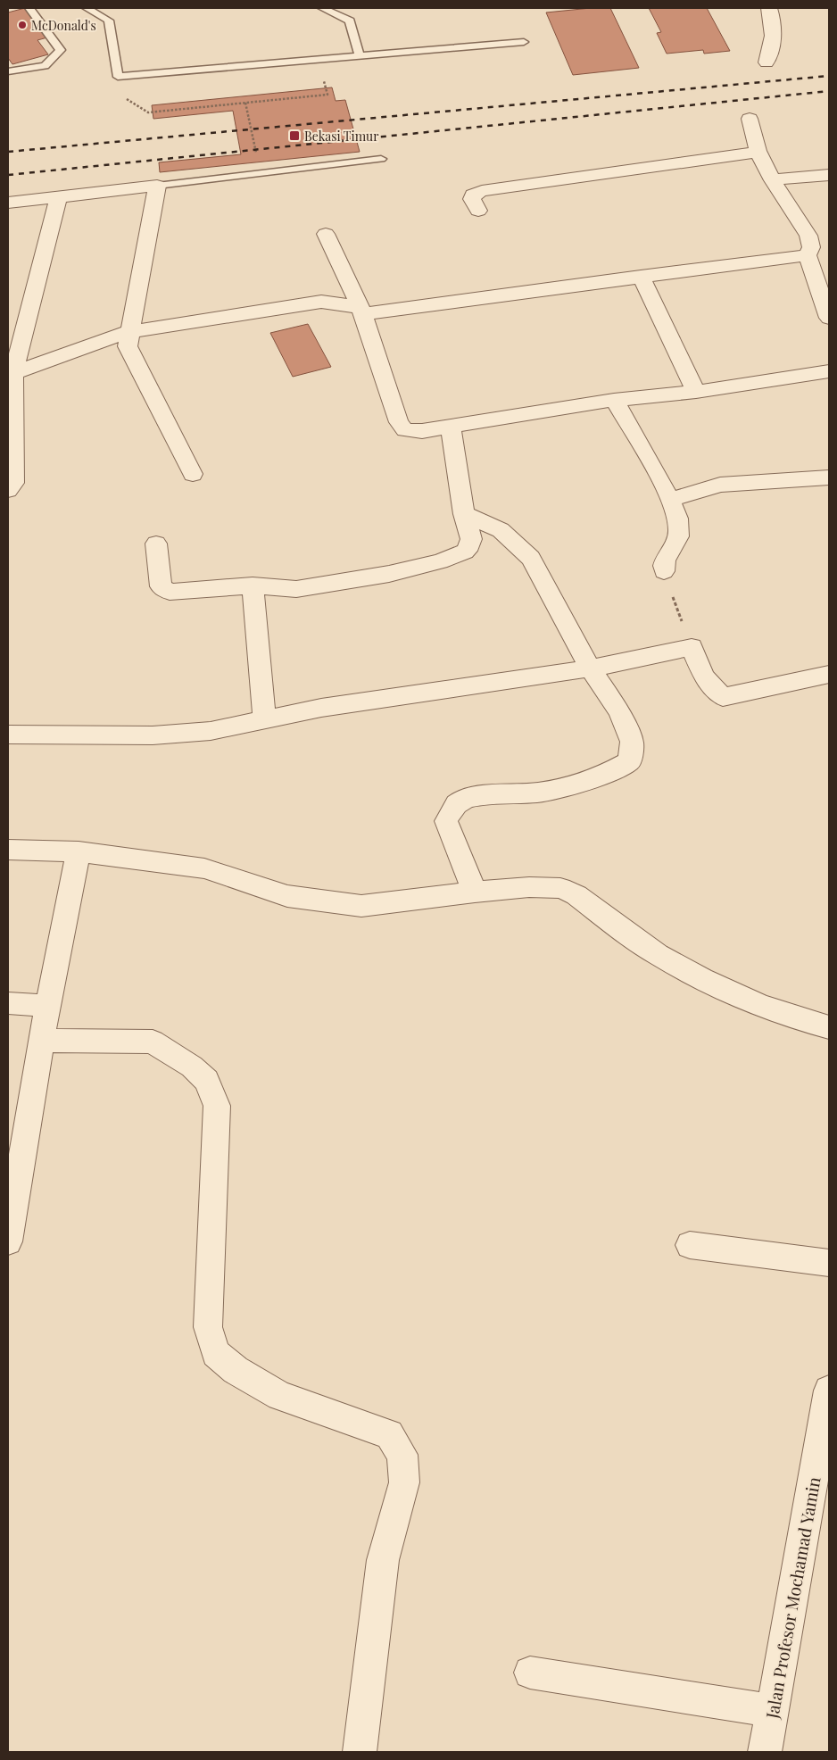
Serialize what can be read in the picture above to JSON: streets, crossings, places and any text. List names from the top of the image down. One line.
{"streets":{"street":["Jalan Profesor Mochamad Yamin"]},"places":{"other":["McDonald's"],"transit":["Bekasi Timur"]}}
